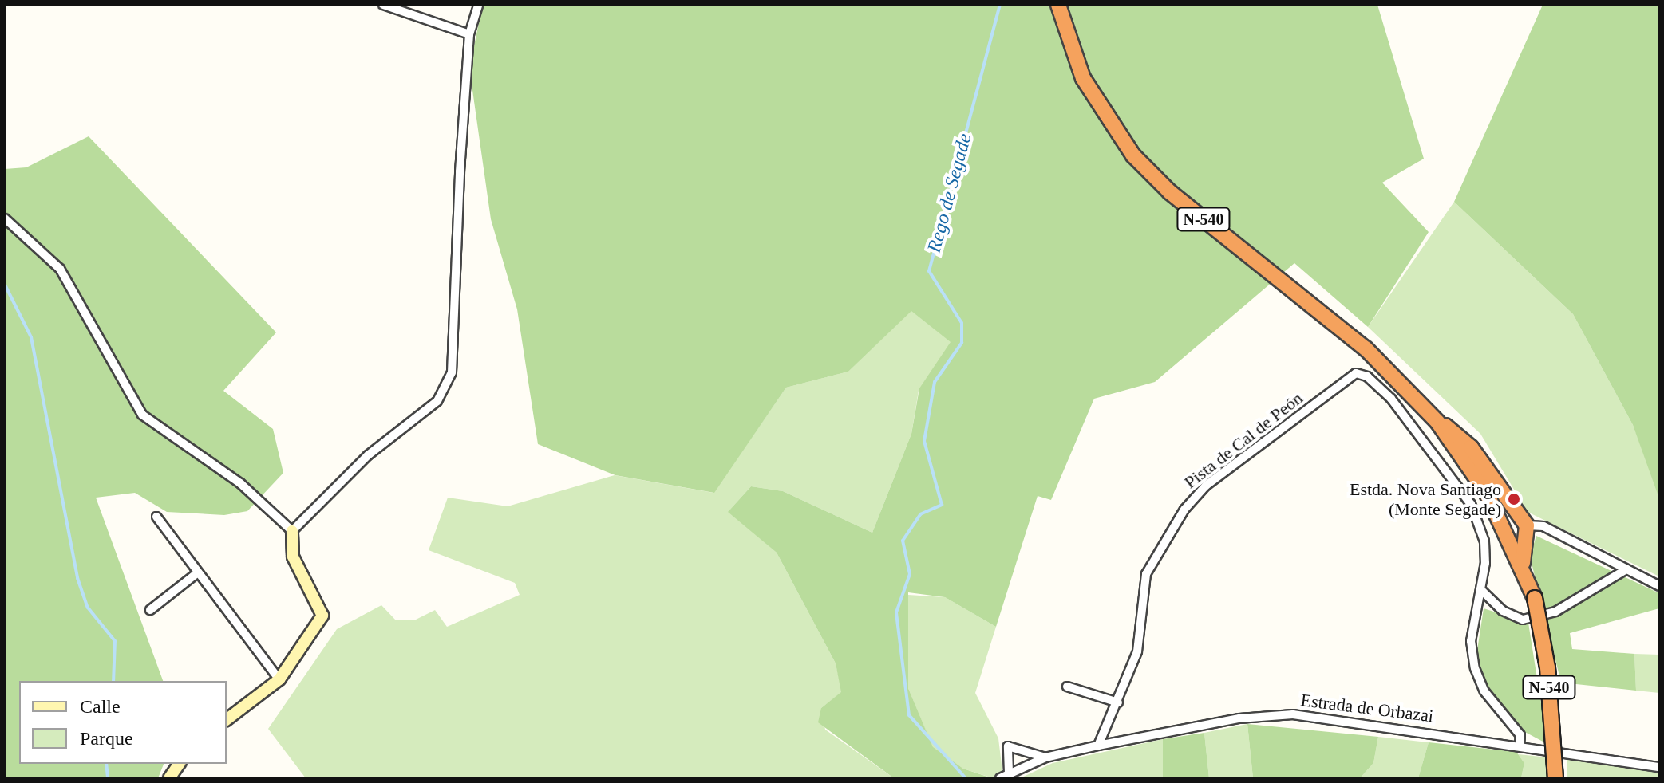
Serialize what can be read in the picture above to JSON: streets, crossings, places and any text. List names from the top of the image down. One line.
{"streets":{"highway":["N-540"],"street":["Pista de Cal de Peón","Estrada de Orbazai"]},"crossings":[["Pista de Cal de Peón","Estrada de Orbazai"]],"water":["Rego de Segade"],"places":["Estda. Nova Santiago (Monte Segade)"],"legend":["Calle","Parque"]}
